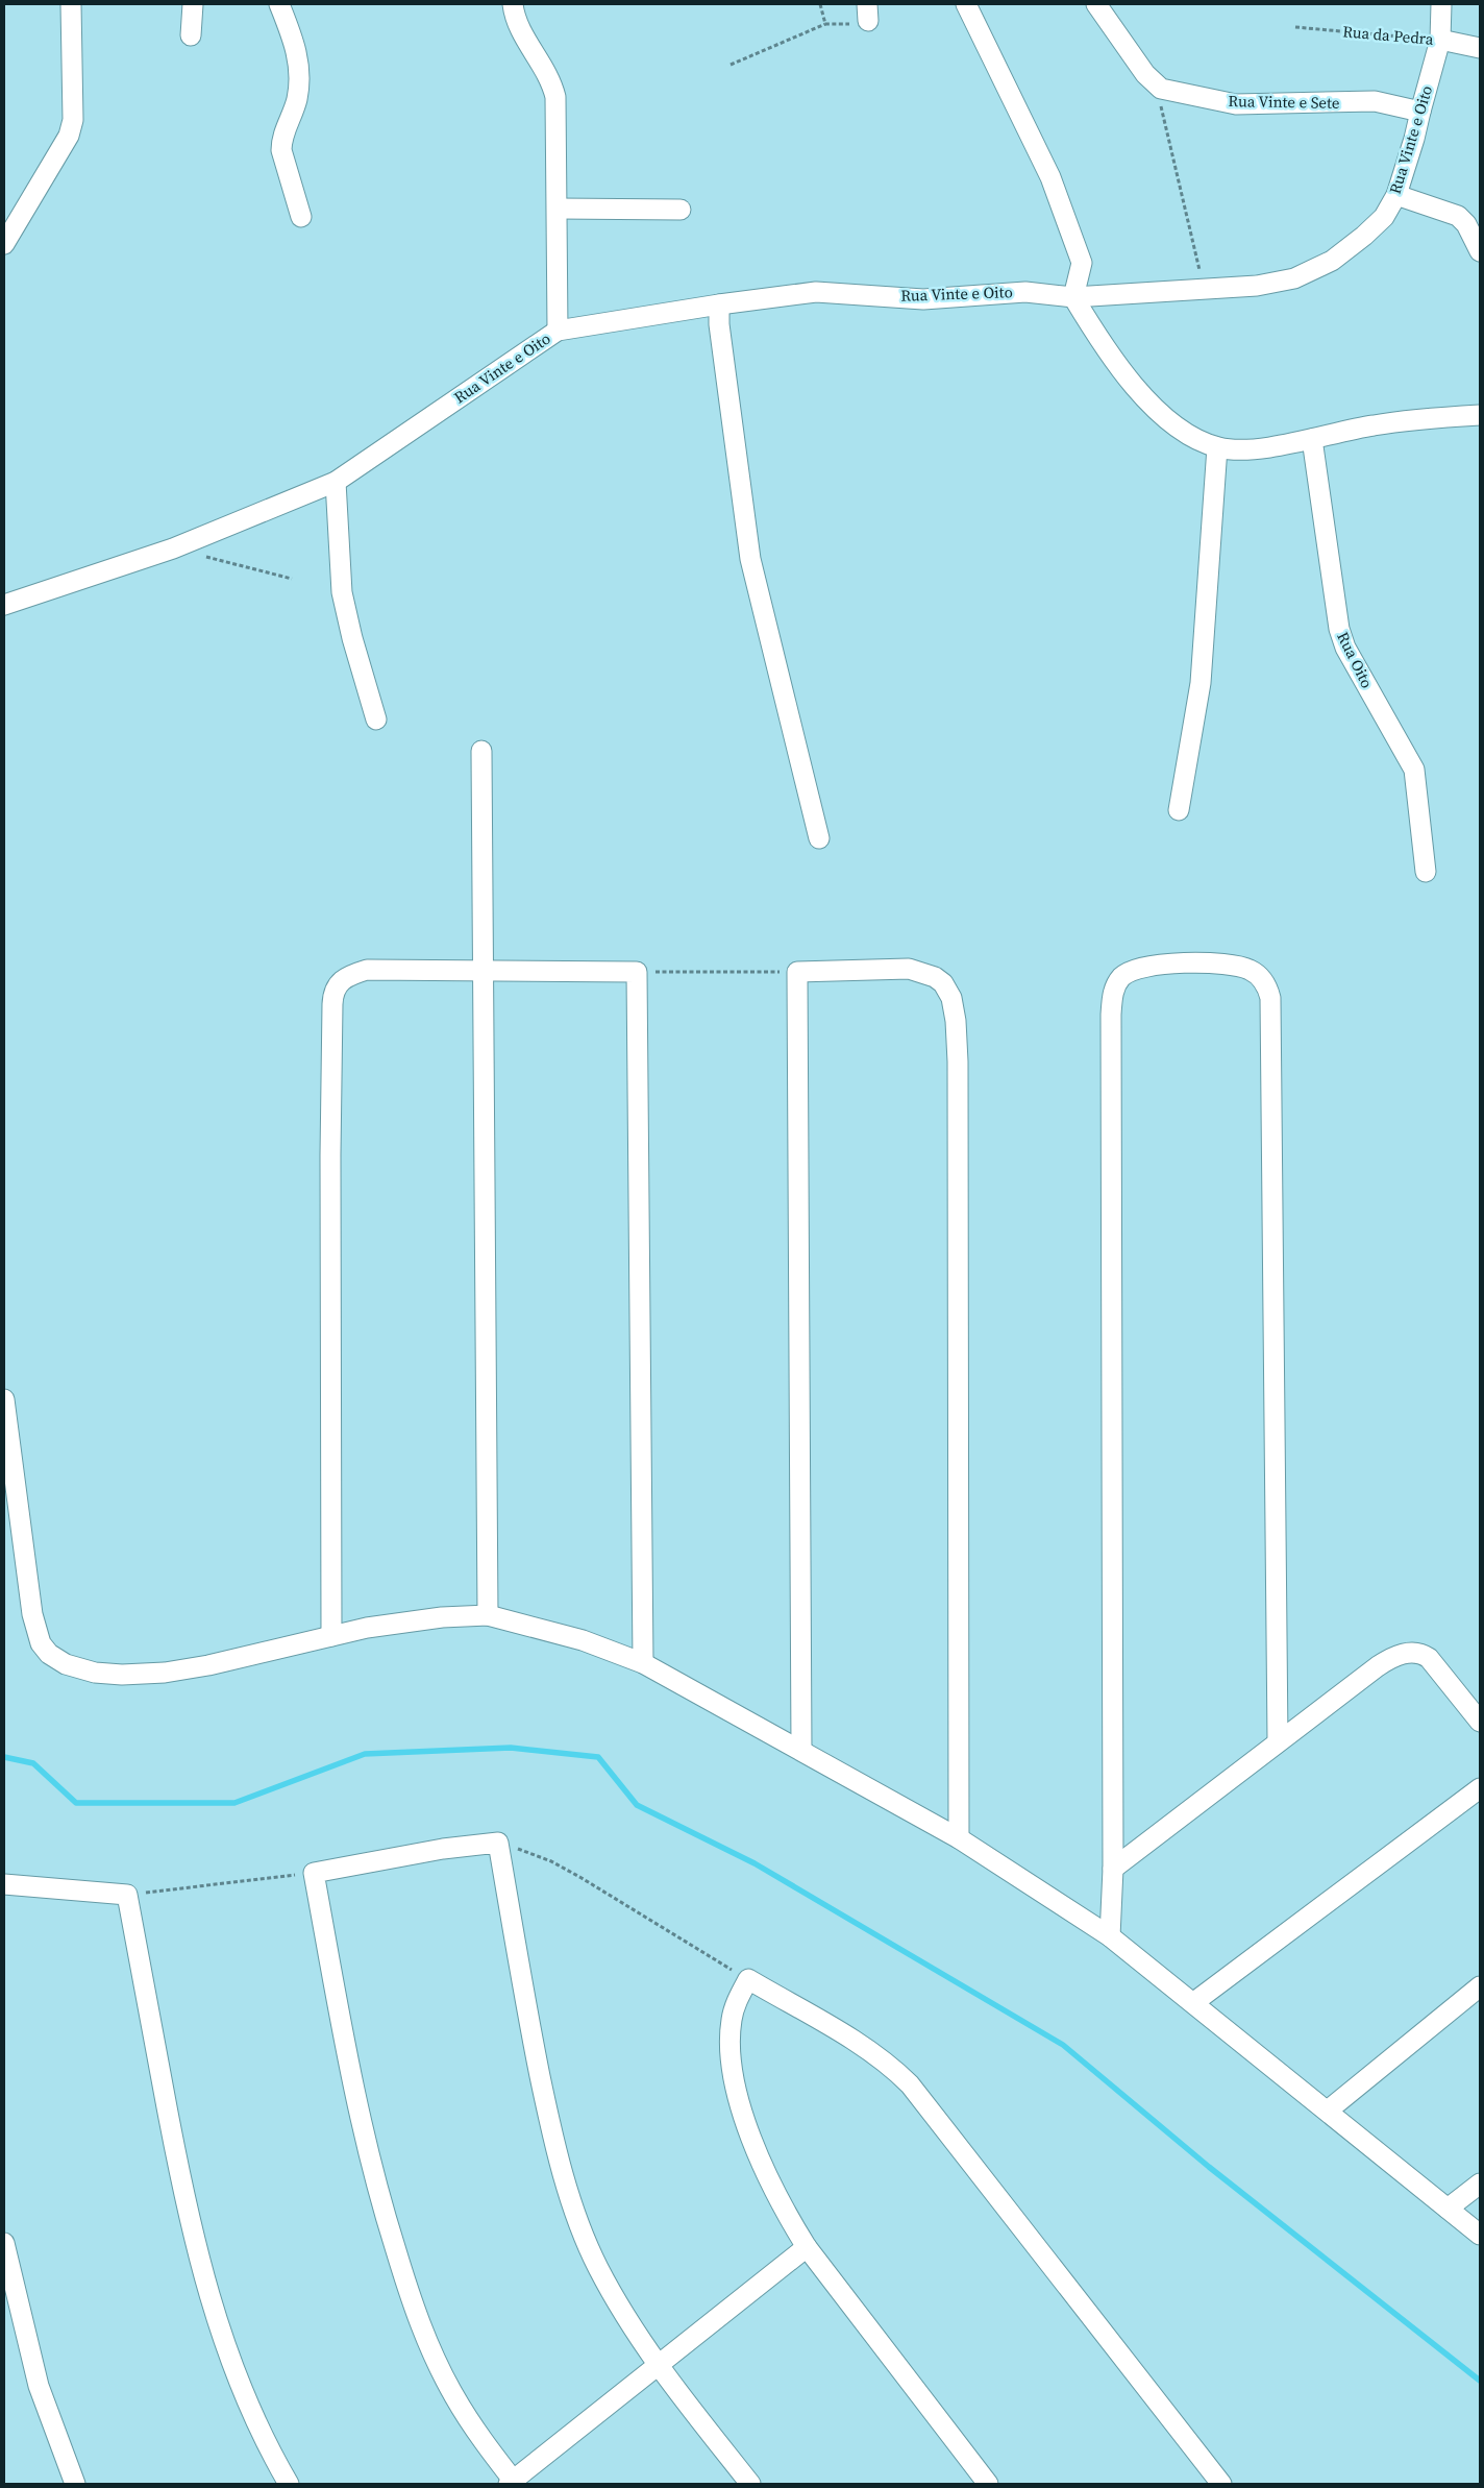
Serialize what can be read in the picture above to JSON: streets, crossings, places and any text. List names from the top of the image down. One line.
{"streets":{"street":["Rua da Pedra","Rua Vinte e Sete","Rua Vinte e Oito","Rua Oito"]},"crossings":[["Rua da Pedra","Rua Vinte e Oito"],["Rua Vinte e Sete","Rua Vinte e Oito"]]}
